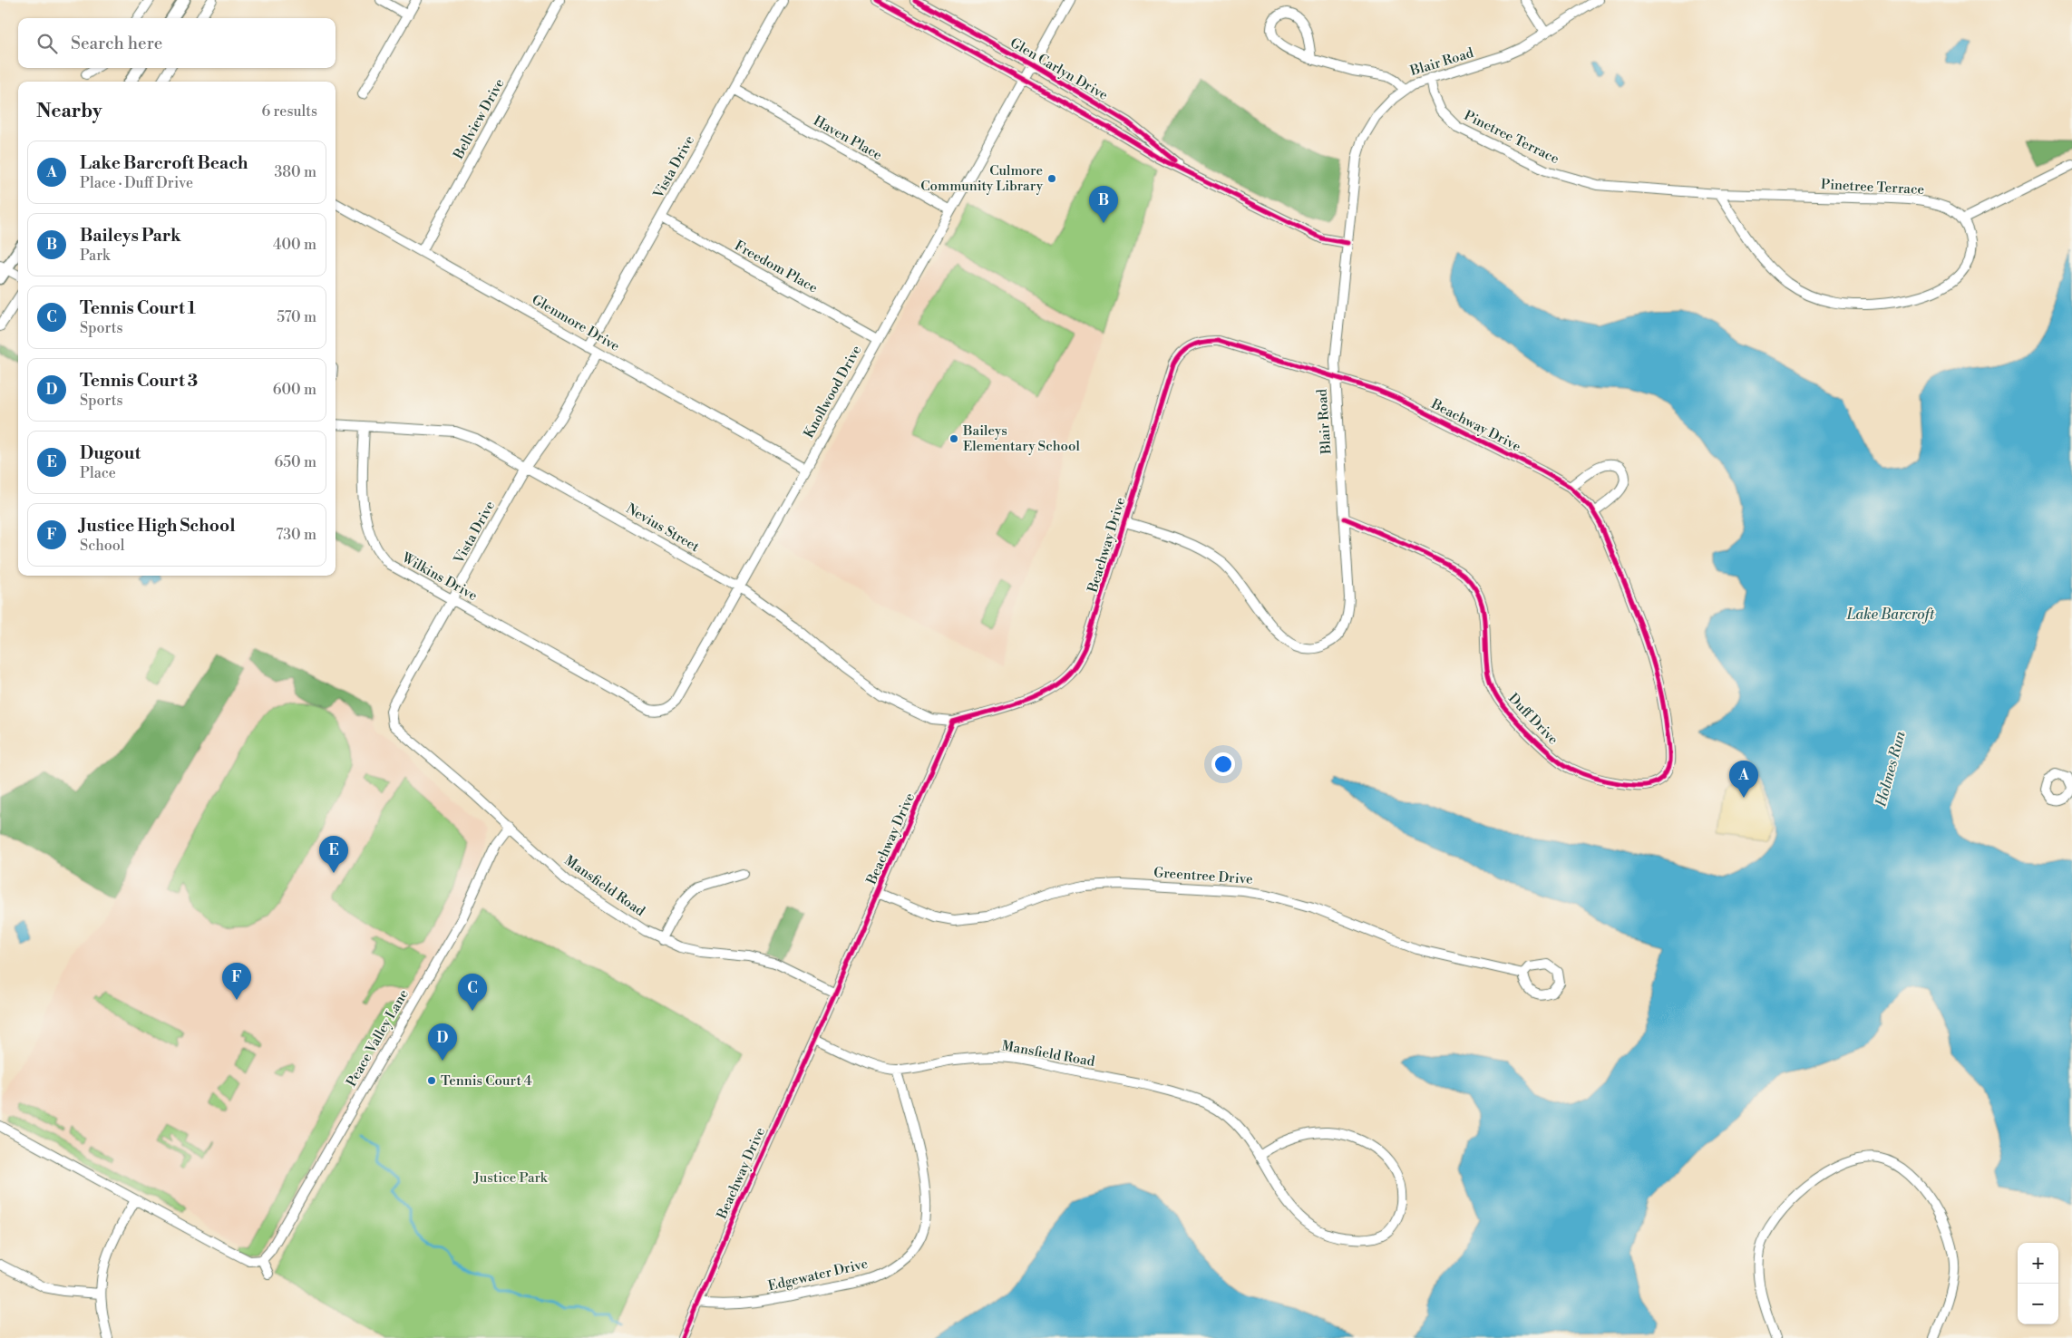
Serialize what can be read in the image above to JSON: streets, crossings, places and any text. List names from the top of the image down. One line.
{"streets":{"street":["Blair Road","Glen Carlyn Drive","Bellview Drive","Pinetree Terrace","Haven Place","Vista Drive","Freedom Place","Glenmore Drive","Knollwood Drive","Beachway Drive","Nevius Street","Wilkins Drive","Duff Drive","Greentree Drive","Mansfield Road","Peace Valley Lane","Edgewater Drive"]},"crossings":[["Blair Road","Glen Carlyn Drive"],["Blair Road","Pinetree Terrace"],["Blair Road","Beachway Drive"],["Blair Road","Duff Drive"],["Glen Carlyn Drive","Knollwood Drive"],["Bellview Drive","Glenmore Drive"],["Haven Place","Vista Drive"],["Haven Place","Knollwood Drive"],["Vista Drive","Freedom Place"],["Vista Drive","Glenmore Drive"],["Vista Drive","Nevius Street"],["Vista Drive","Wilkins Drive"],["Vista Drive","Mansfield Road"],["Freedom Place","Knollwood Drive"],["Glenmore Drive","Knollwood Drive"],["Knollwood Drive","Nevius Street"],["Knollwood Drive","Wilkins Drive"],["Beachway Drive","Nevius Street"],["Beachway Drive","Duff Drive"],["Beachway Drive","Greentree Drive"],["Beachway Drive","Mansfield Road"],["Beachway Drive","Edgewater Drive"],["Nevius Street","Wilkins Drive"],["Mansfield Road","Peace Valley Lane"],["Mansfield Road","Edgewater Drive"]],"water":["Lake Barcroft","Holmes Run"],"parks":["Justice Park"],"places":["Culmore Community Library","Baileys Elementary School","Tennis Court 4"],"page":{"search":"Search here","heading":["Nearby","6 results"],"list":[{"mark":"A","name":"Lake Barcroft Beach","note":"Place · Duff Drive","value":"380 m"},{"mark":"B","name":"Baileys Park","note":"Park","value":"400 m"},{"mark":"C","name":"Tennis Court 1","note":"Sports","value":"570 m"},{"mark":"D","name":"Tennis Court 3","note":"Sports","value":"600 m"},{"mark":"E","name":"Dugout","note":"Place","value":"650 m"},{"mark":"F","name":"Justice High School","note":"School","value":"730 m"}],"pins":["B","A","E","F","C","D"],"map_buttons":["+","−"]}}
